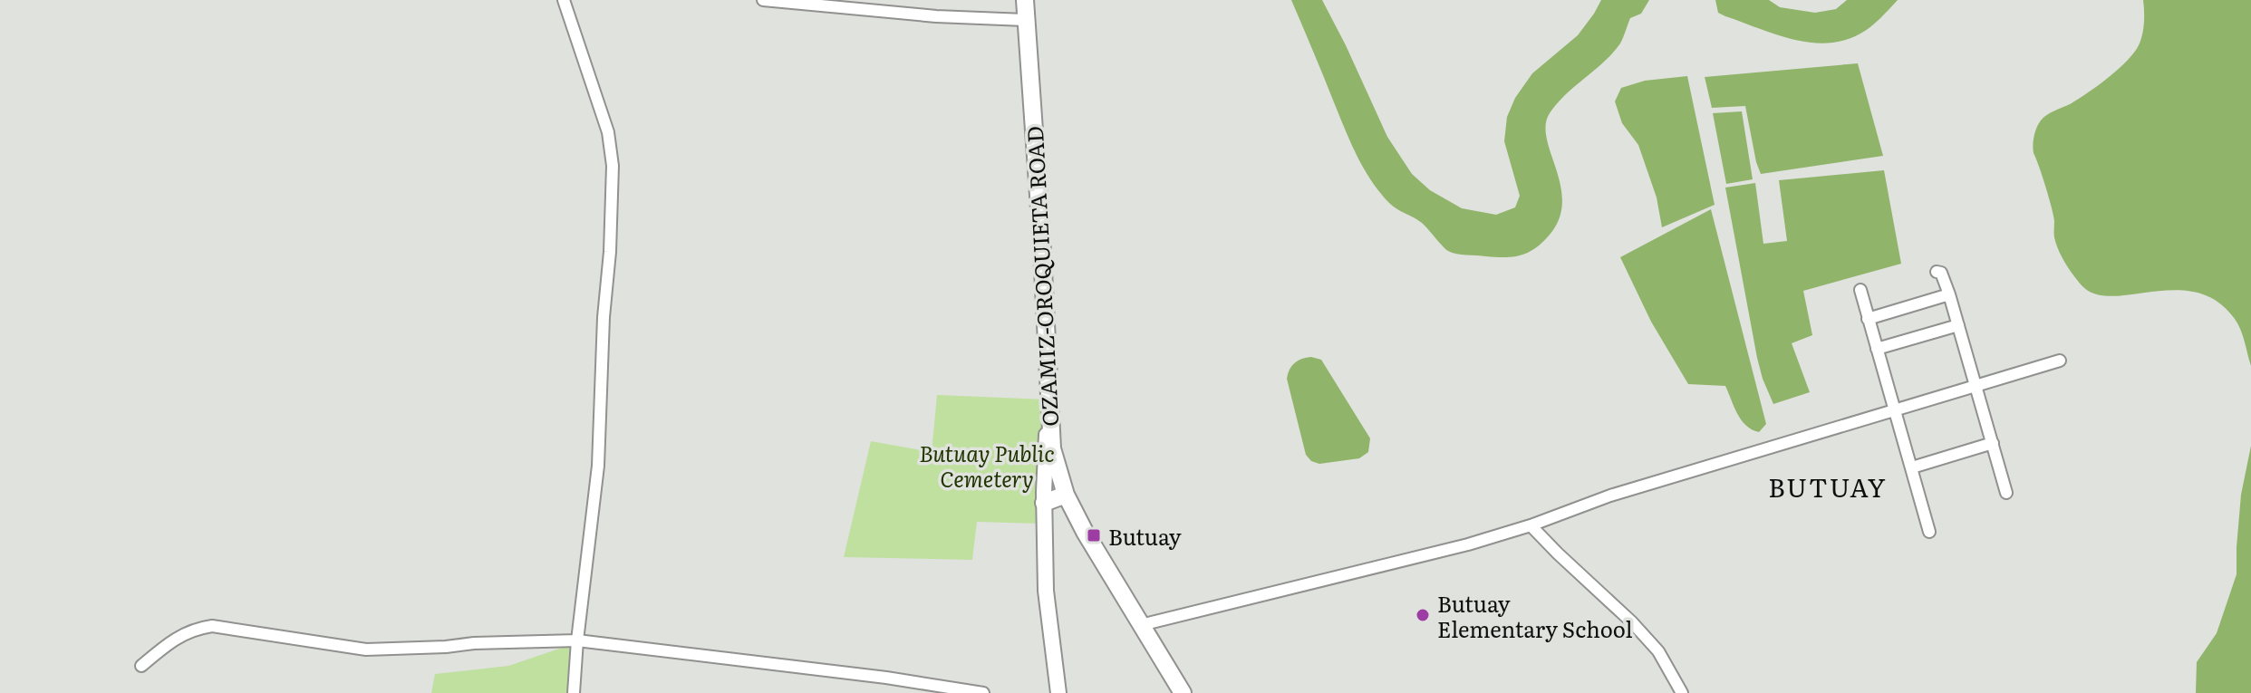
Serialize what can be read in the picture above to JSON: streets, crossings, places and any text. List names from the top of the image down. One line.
{"streets":{"highway":["OZAMIZ-OROQUIETA ROAD"]},"districts":["BUTUAY"],"parks":["Butuay Public Cemetery"],"places":{"transit":["Butuay"],"other":["Butuay Elementary School"]}}
